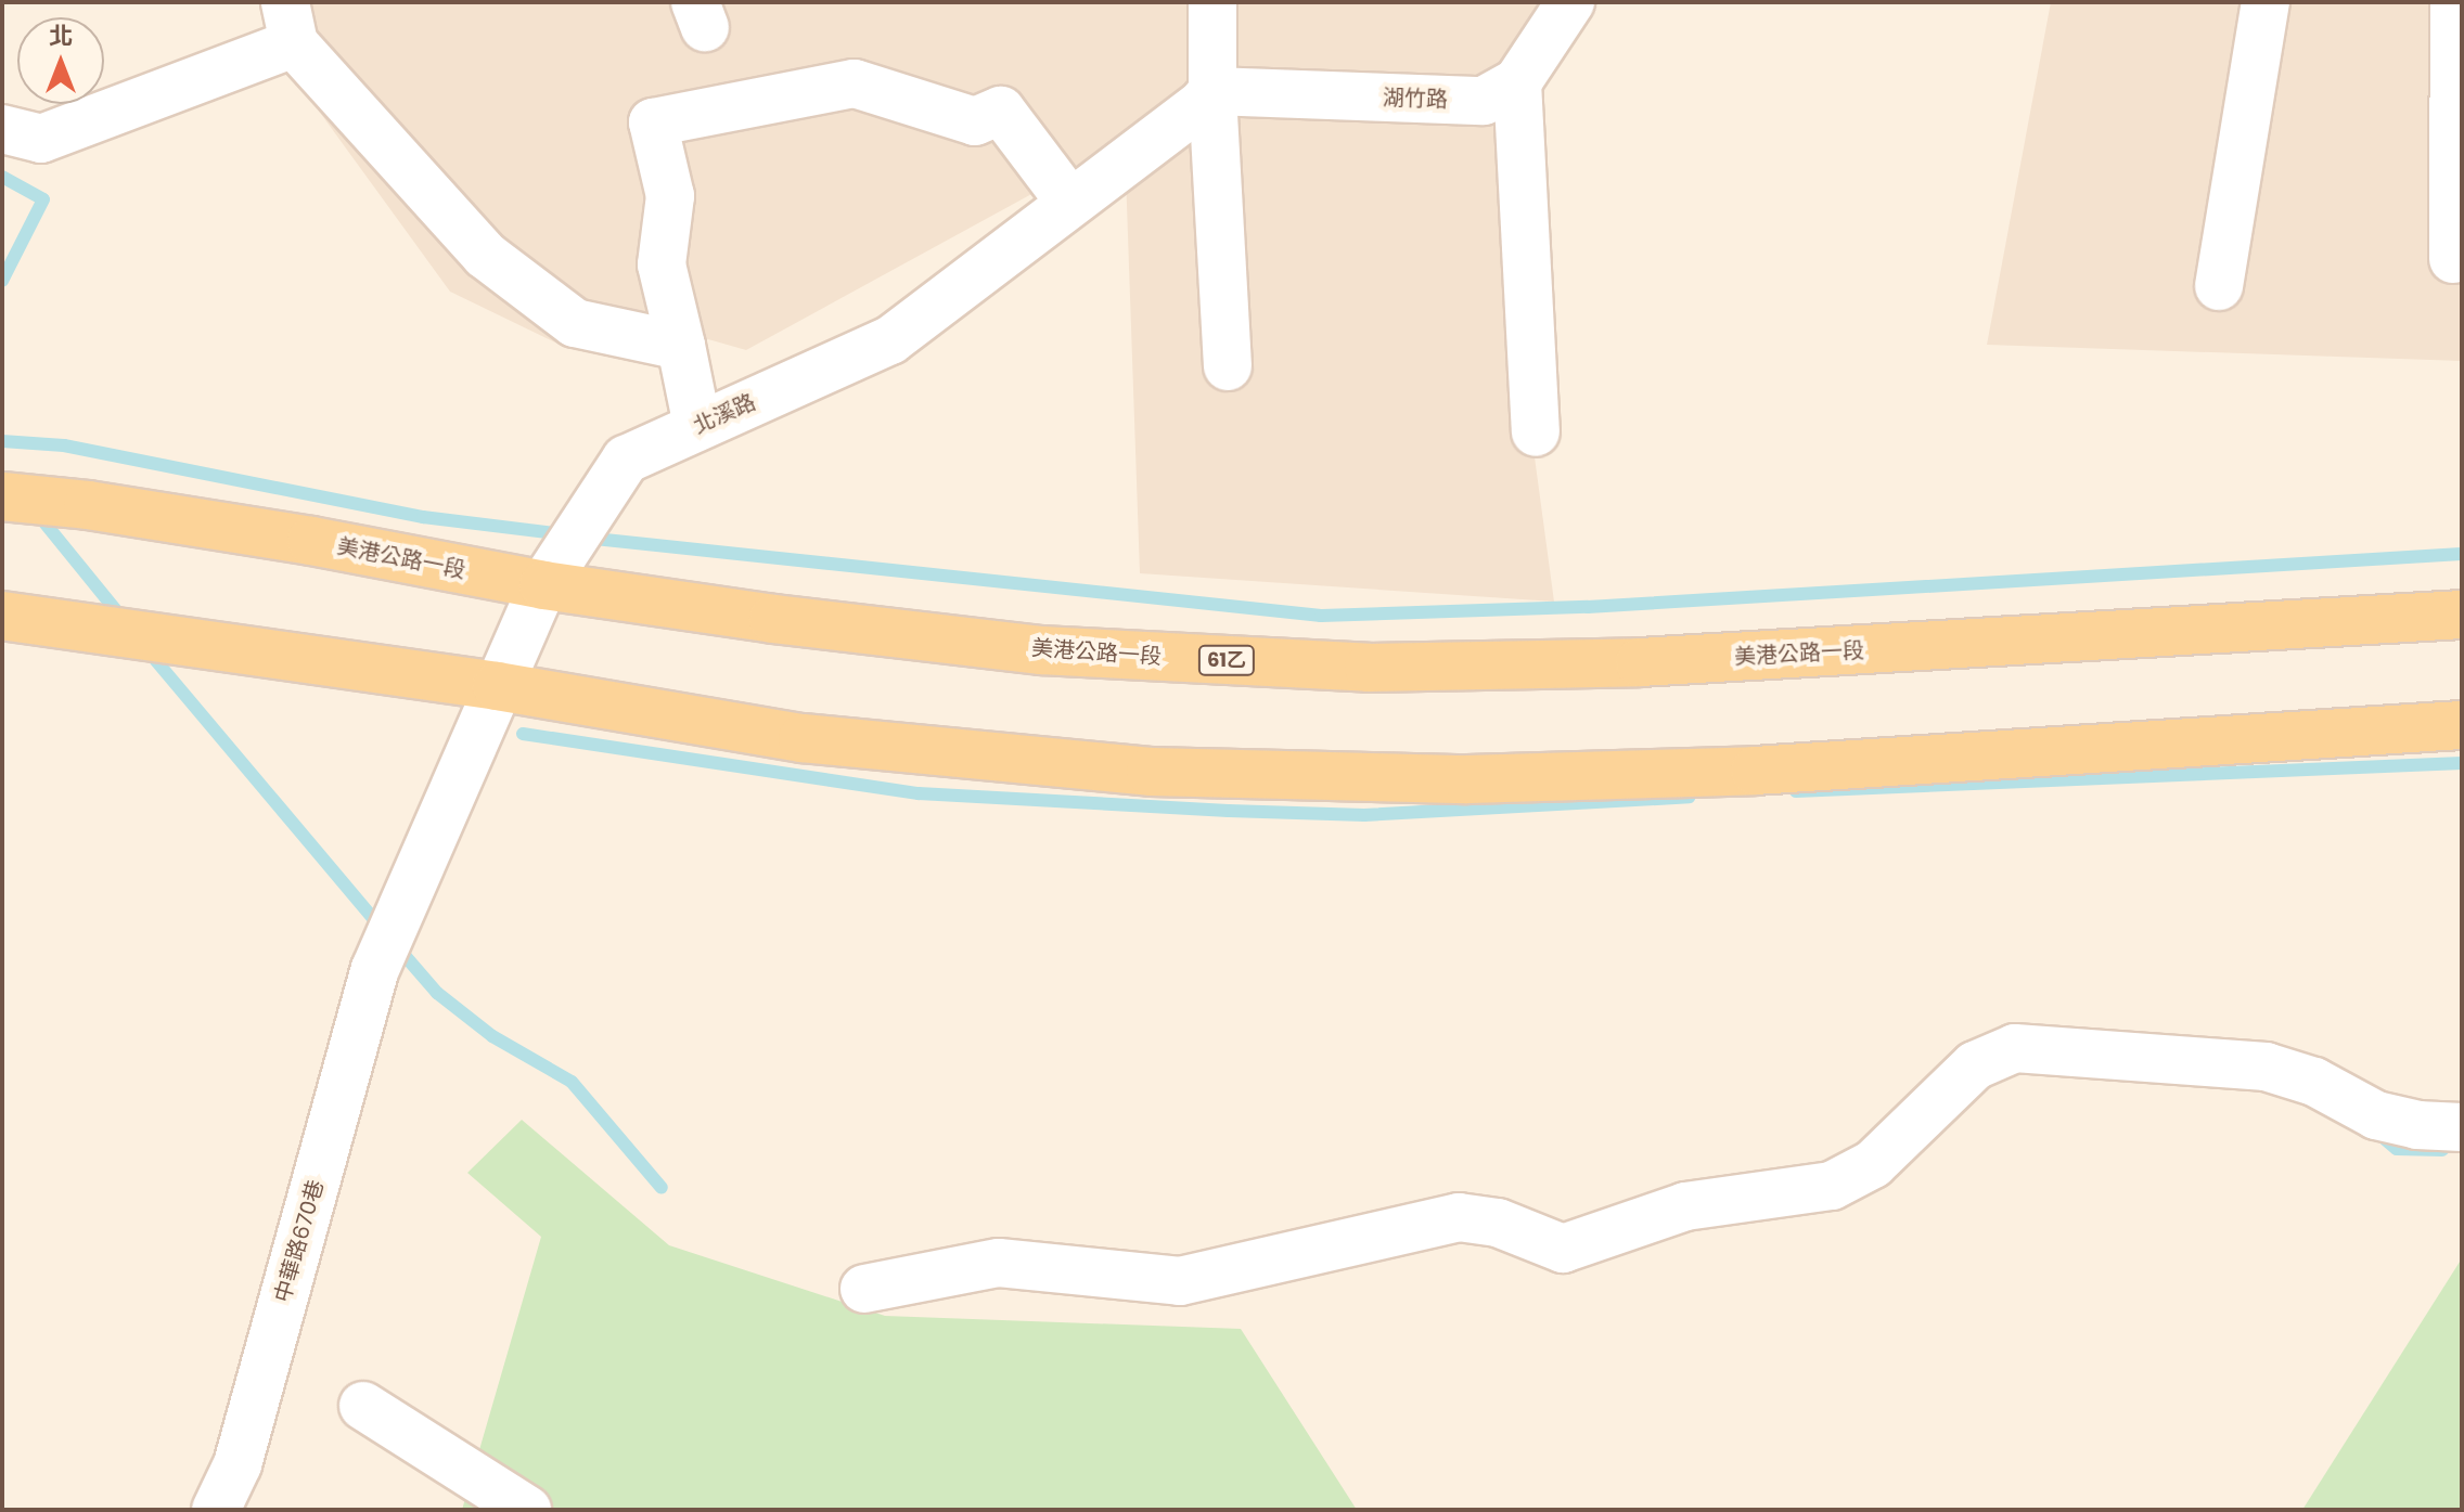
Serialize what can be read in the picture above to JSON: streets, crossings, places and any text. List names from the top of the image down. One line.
{"streets":{"main road":["美港公路一段","61乙"],"street":["湖竹路","北溪路","中華路670巷"]},"crossings":[["湖竹路","北溪路"],["北溪路","美港公路一段"],["北溪路","中華路670巷"]],"north":"top"}
